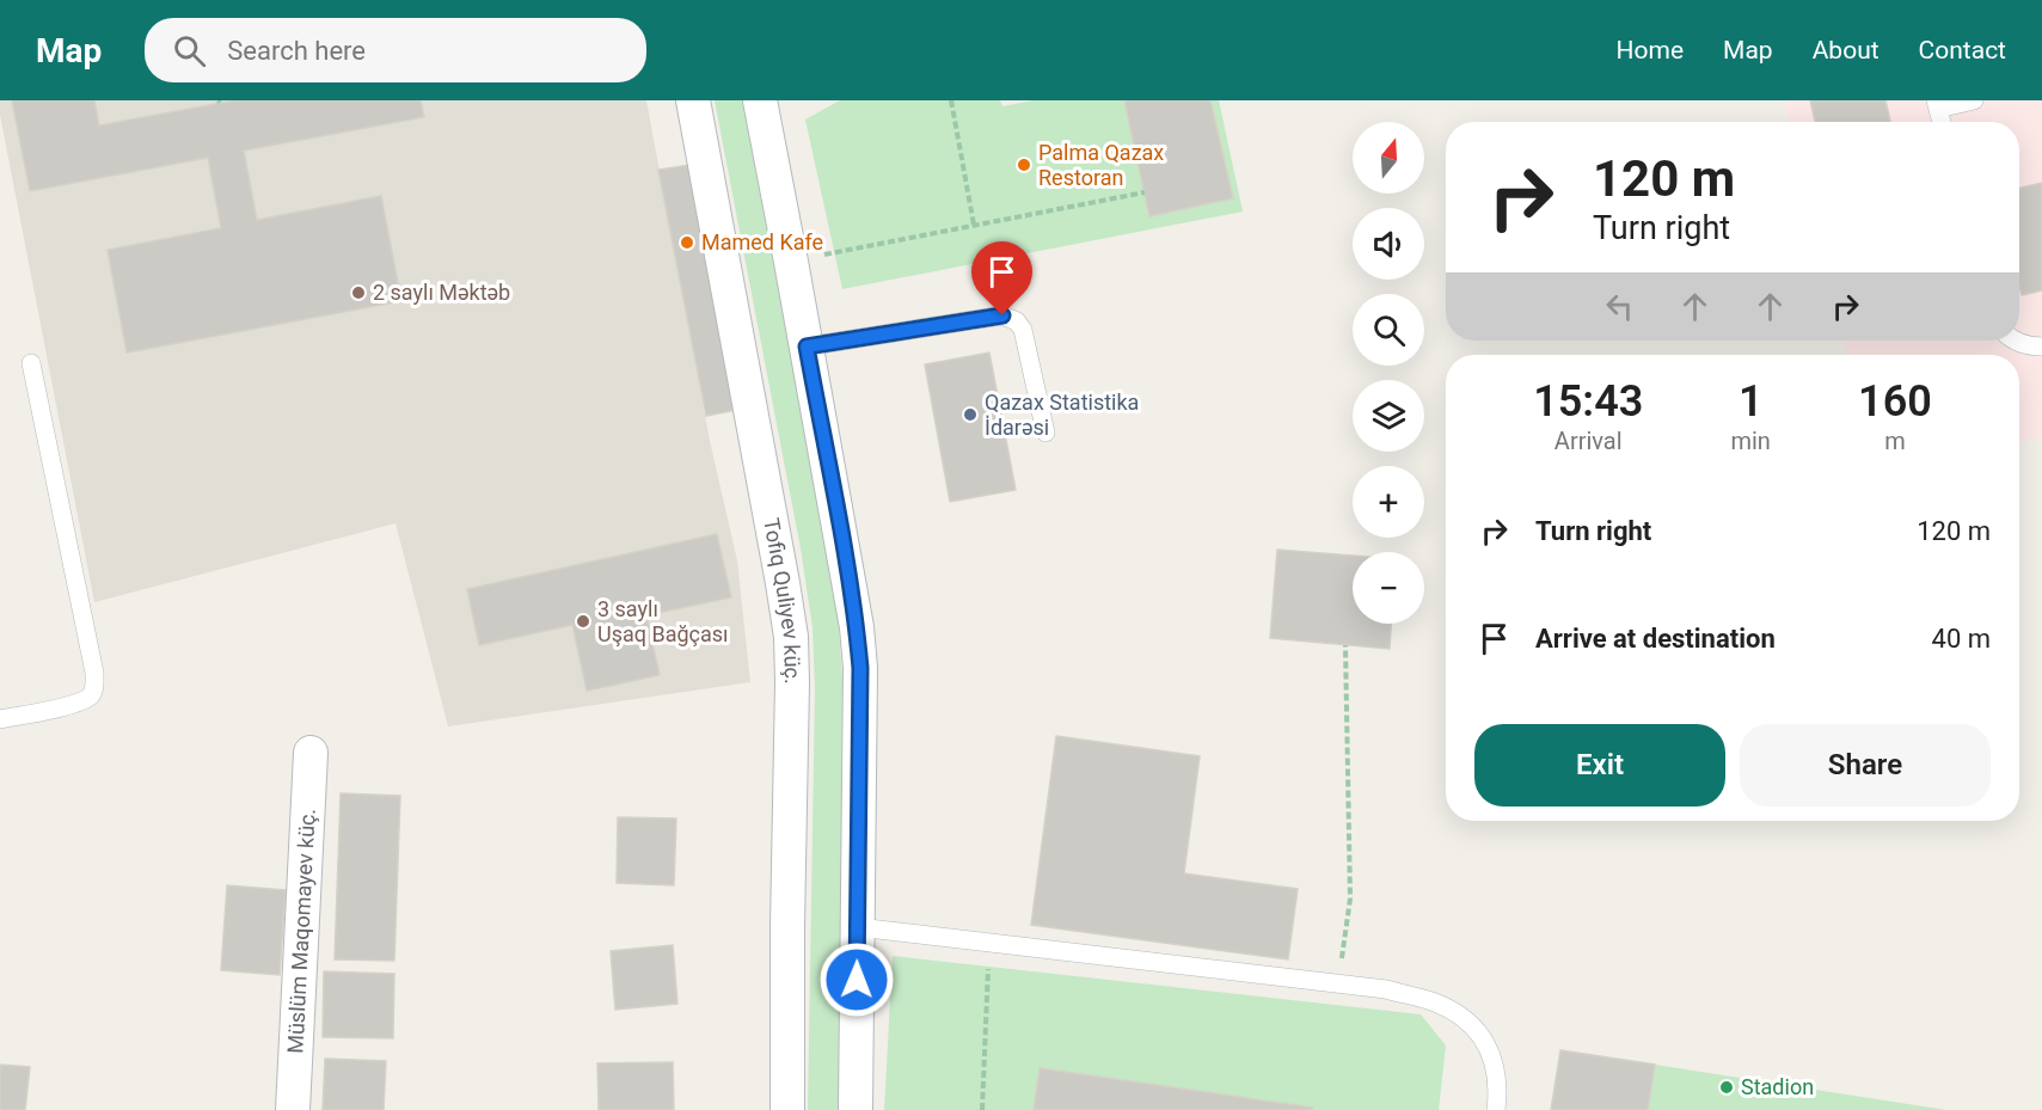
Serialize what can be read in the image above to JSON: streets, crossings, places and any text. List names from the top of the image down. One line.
{"streets":{"street":["Tofiq Quliyev küç.","Müslüm Maqomayev küç."]},"places":["Palma Qazax Restoran","Mamed Kafe","2 saylı Məktəb","Qazax Statistika İdarəsi","3 saylı Uşaq Bağçası","Stadion"],"north":"top","page":{"header":"Map","search":"Search here","nav":["Home","Map","About","Contact"],"map_buttons":["+","−"],"turn":["120 m","Turn right"],"eta":["15:43","Arrival","1","min","160","m"],"list":[{"name":"Turn right","value":"120 m"},{"name":"Arrive at destination","value":"40 m"}],"buttons":["Exit","Share"]}}
